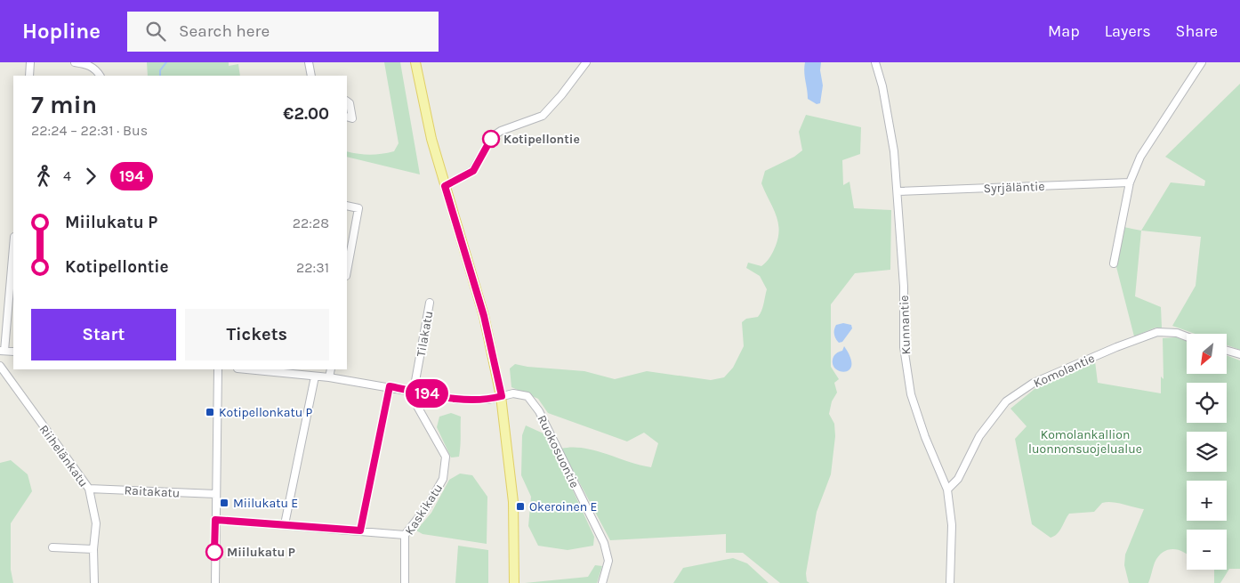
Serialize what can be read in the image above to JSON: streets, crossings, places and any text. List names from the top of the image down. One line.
{"streets":{"street":["Syrjäläntie","Kunnantie","Tilakatu","Komolantie","Ruokosuontie","Riihelänkatu","Raitakatu","Kaskikatu"]},"crossings":[["Syrjäläntie","Kunnantie"],["Kunnantie","Komolantie"],["Tilakatu","Kaskikatu"],["Riihelänkatu","Raitakatu"]],"parks":["Komolankallion luonnonsuojelualue"],"places":{"other":["Kotipellontie","Miilukatu P"],"transit":["Kotipellonkatu P","Miilukatu E","Okeroinen E"]},"lines":["bus line 194"],"north":"bottom left","page":{"header":"Hopline","search":"Search here","nav":["Map","Layers","Share"],"on_map":"194","heading":["7 min","22:24 – 22:31 · Bus","€2.00"],"legs":["4","194"],"list":[{"name":"Miilukatu P","value":"22:28"},{"name":"Kotipellontie","value":"22:31"}],"buttons":["Start","Tickets"],"map_buttons":["+","−"]}}
